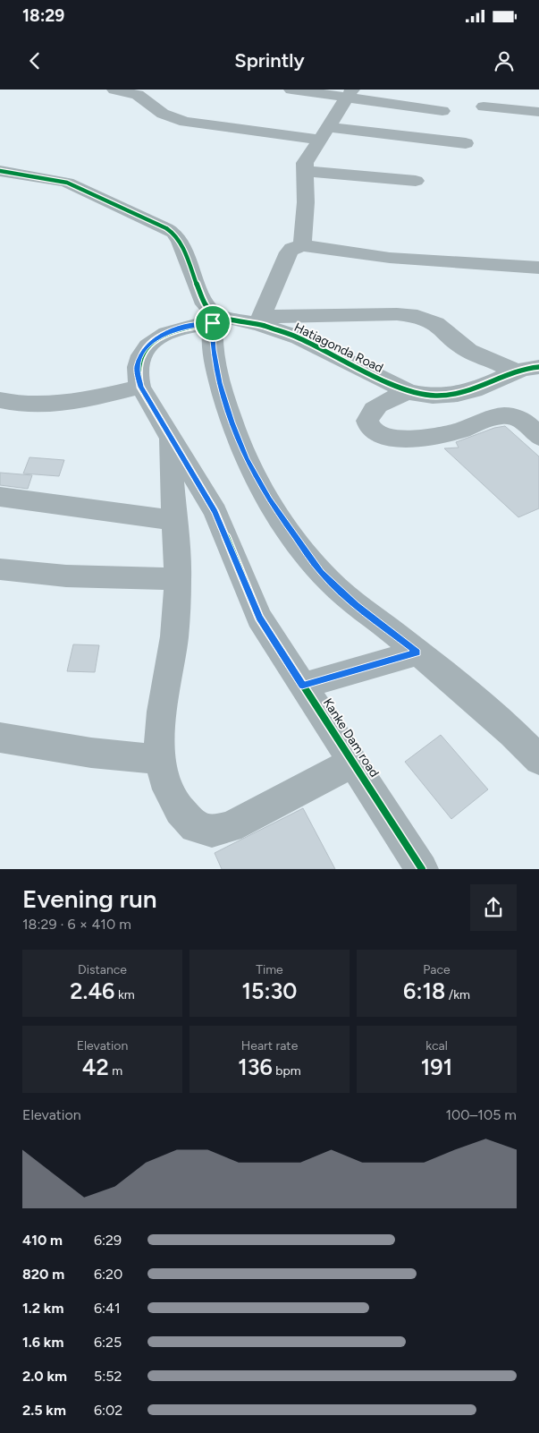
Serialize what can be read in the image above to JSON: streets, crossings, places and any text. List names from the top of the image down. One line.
{"streets":{"street":["Hatiagonda Road","Kanke Dam road"]},"crossings":[["Hatiagonda Road","Kanke Dam road"]],"page":{"status":"18:29","header":"Sprintly","heading":["Evening run","18:29 · 6 × 410 m"],"stats":[["Distance","2.46 km"],["Time","15:30"],["Pace","6:18 /km"],["Elevation","42 m"],["Heart rate","136 bpm"],["kcal","191"]],"chart":["Elevation","100–105 m"],"list":[{"name":"410 m","note":"6:29"},{"name":"820 m","note":"6:20"},{"name":"1.2 km","note":"6:41"},{"name":"1.6 km","note":"6:25"},{"name":"2.0 km","note":"5:52"},{"name":"2.5 km","note":"6:02"}]}}
